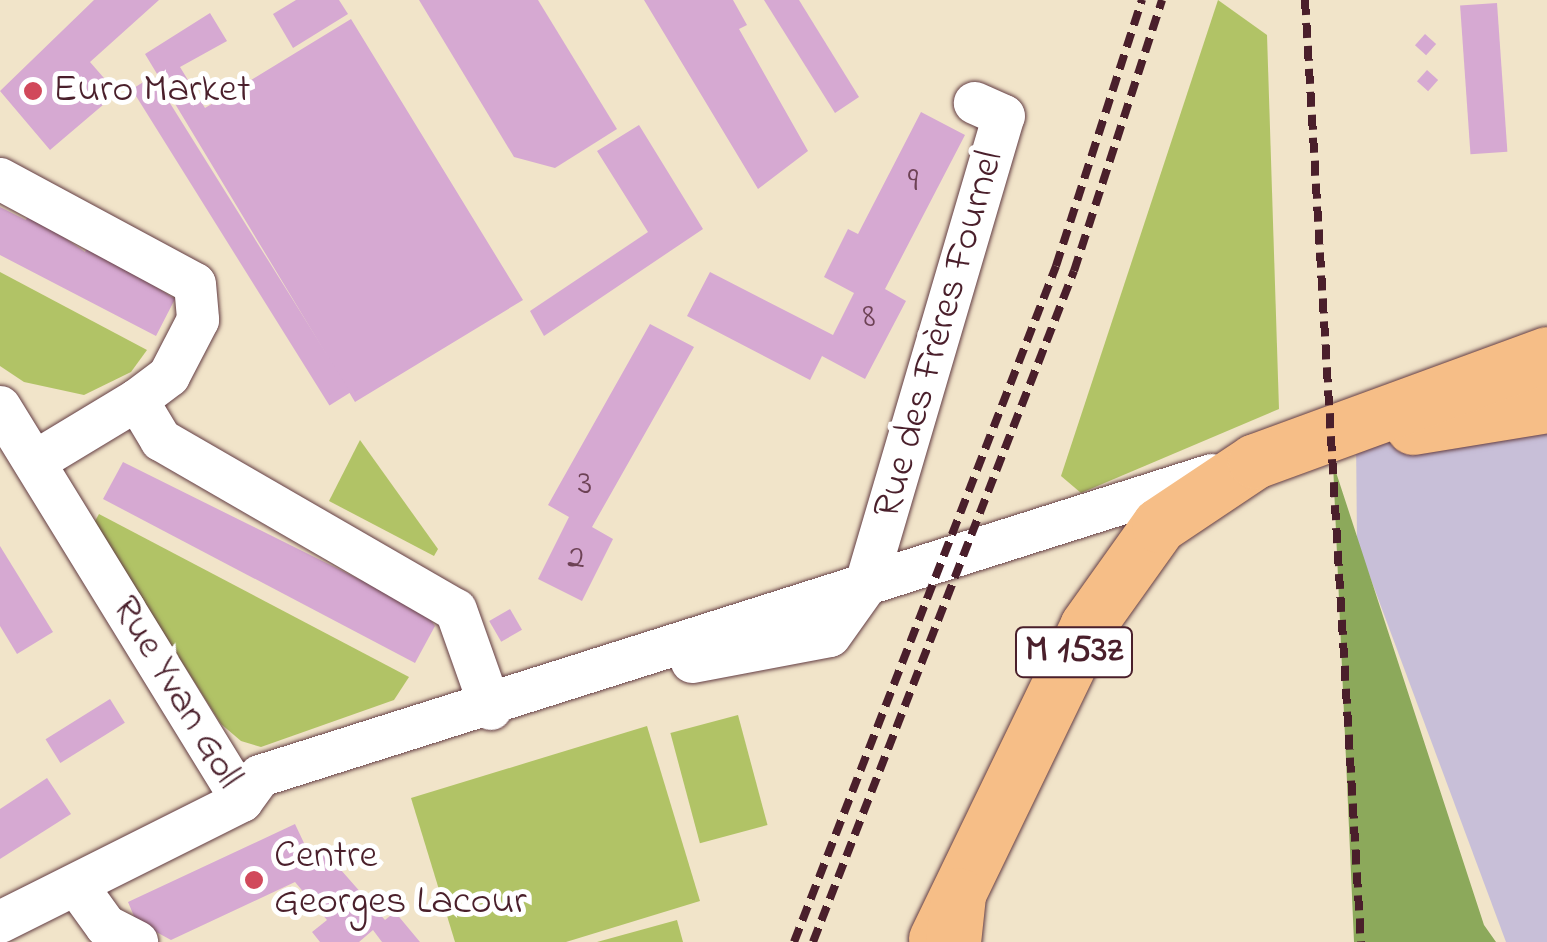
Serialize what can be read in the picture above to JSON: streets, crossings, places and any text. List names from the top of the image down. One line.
{"streets":{"main road":["M 153z"],"street":["Rue des Frères Fournel","Rue Yvan Goll"]},"places":["Euro Market","Centre Georges Lacour"],"house_numbers":["9","8","3","2"]}
